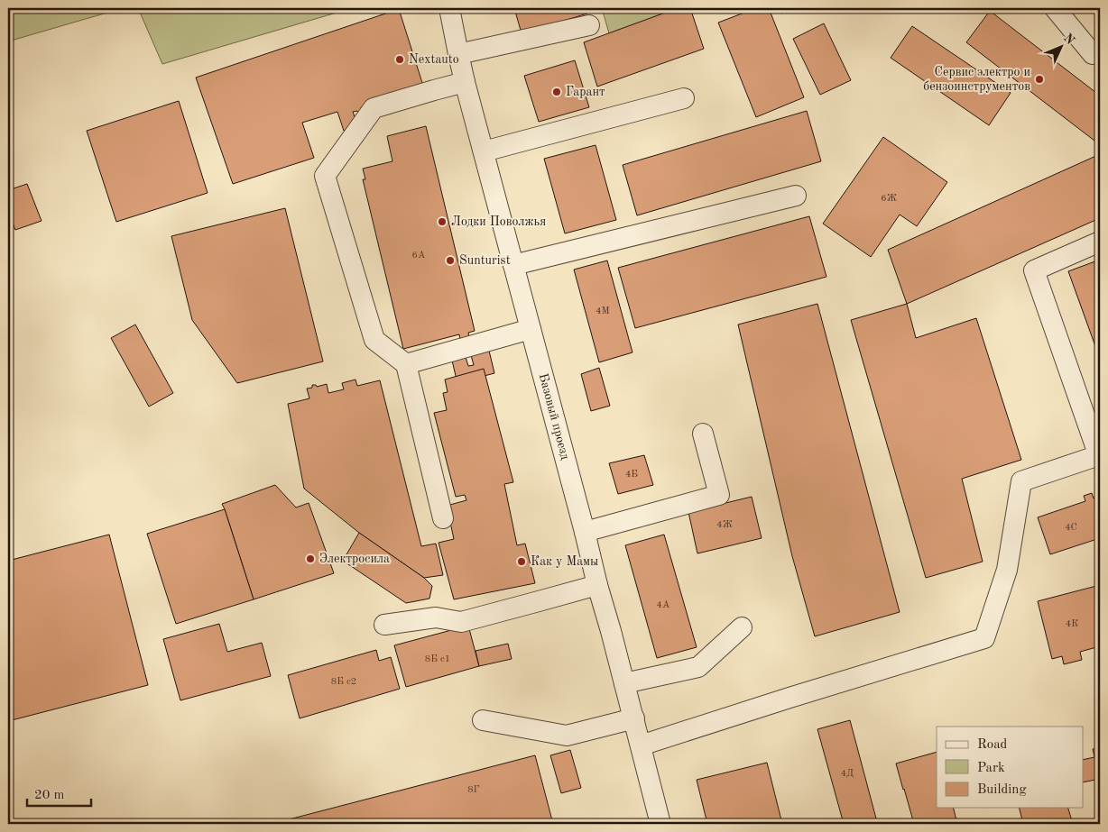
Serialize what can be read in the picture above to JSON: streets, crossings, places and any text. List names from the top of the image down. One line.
{"streets":{"street":["Базовый проезд"]},"places":["Nextauto","Сервис электро и бензоинструментов","Гарант","Лодки Поволжья","Sunturist","Электросила","Как у Мамы"],"house_numbers":["6Ж","6А","4М","4Б","4Ж","4С","4А","4К","8Б с1","8Б с2","4Д","8Г"],"legend":["Road","Park","Building"],"scale_bar":"20 m","north":"top right"}
